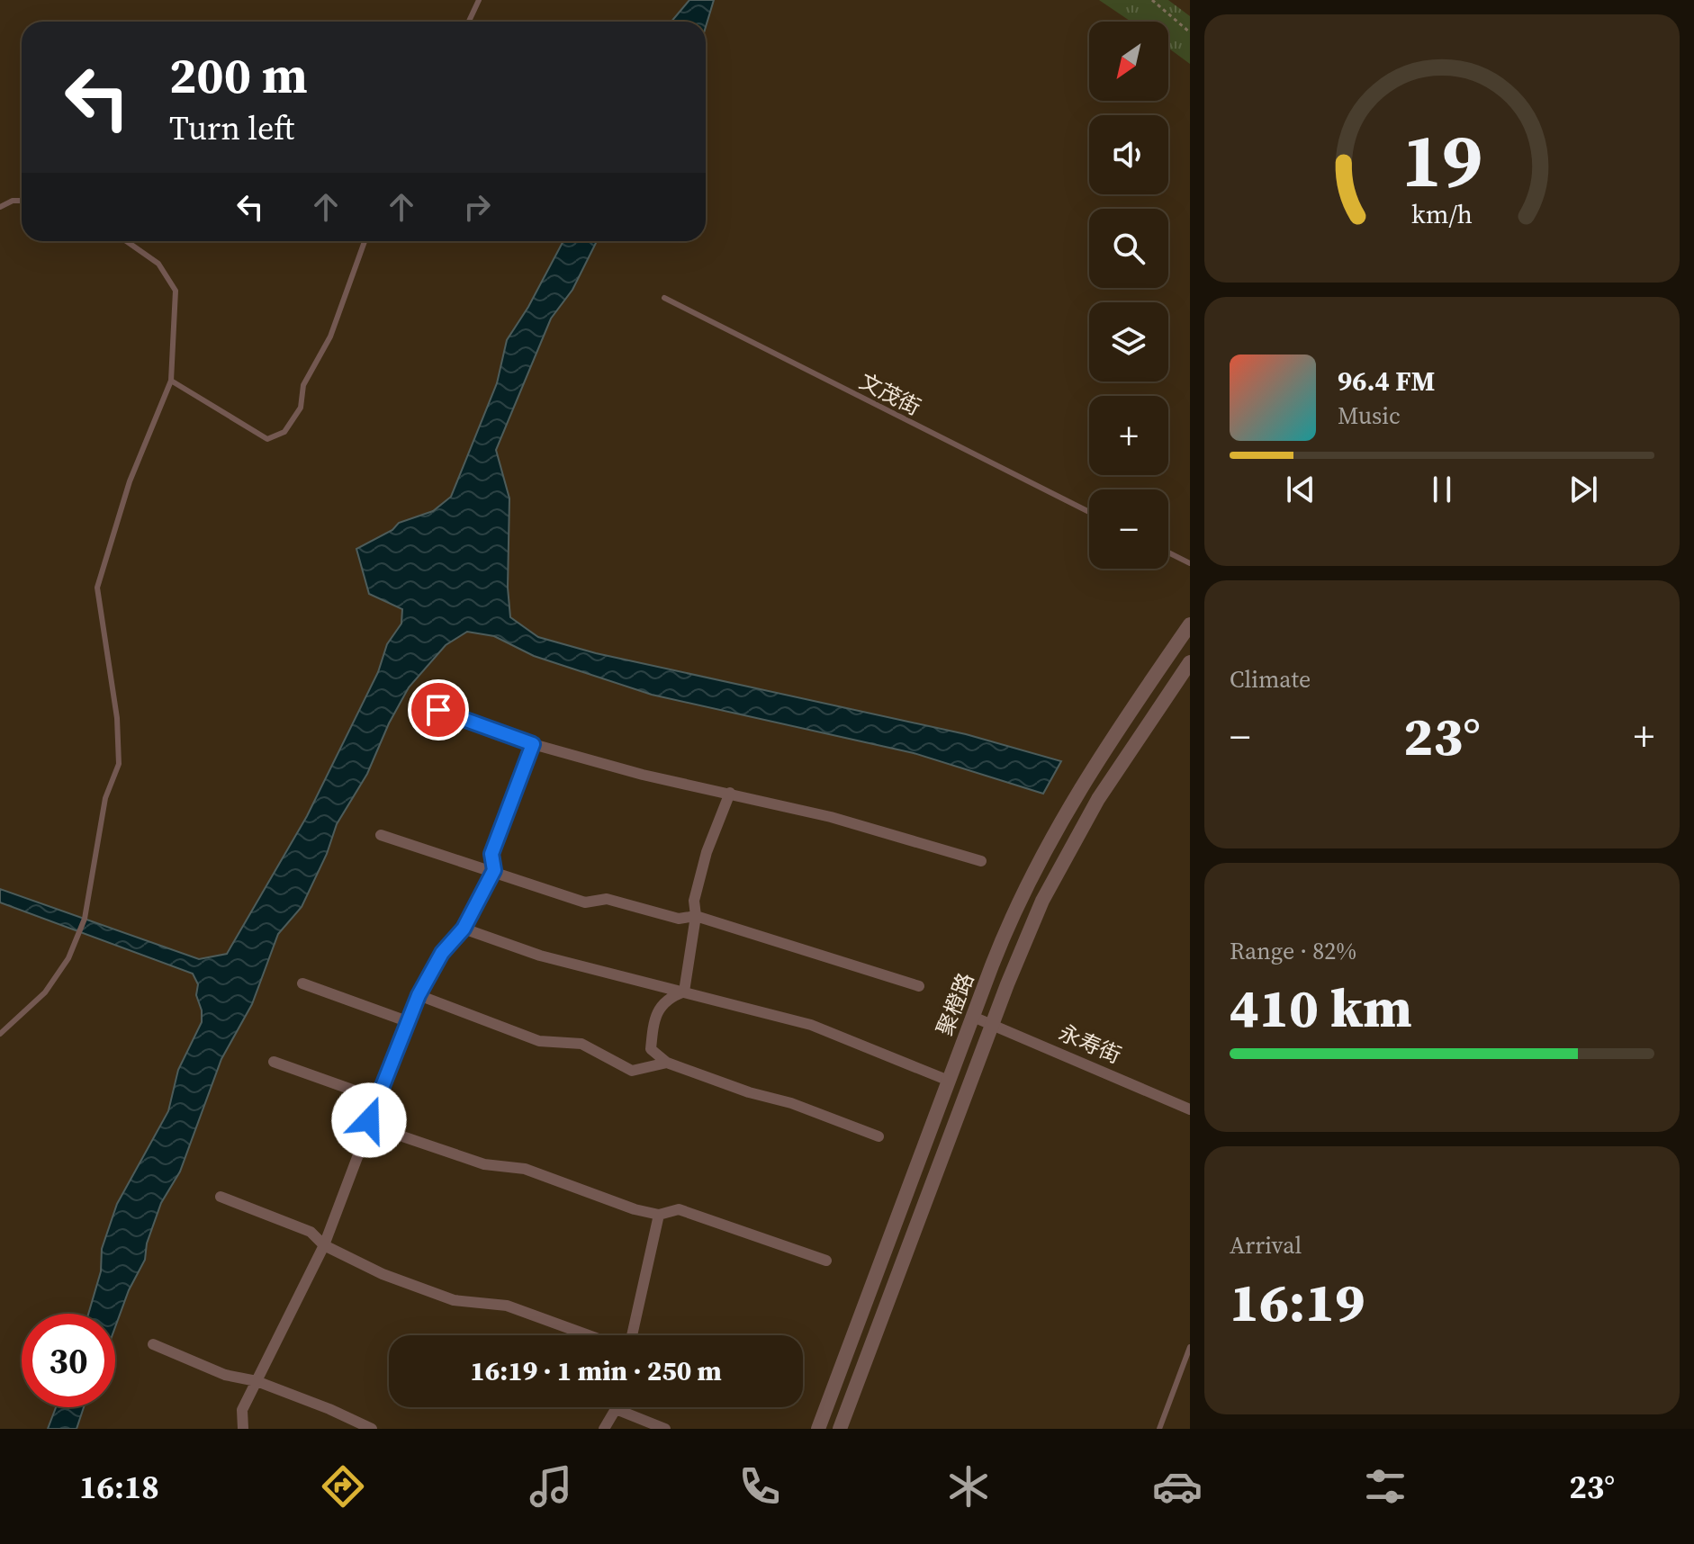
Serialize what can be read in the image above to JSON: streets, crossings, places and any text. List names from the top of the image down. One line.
{"streets":{"street":["聚橙路","永寿街"],"lane":["文茂街"]},"crossings":[["聚橙路","永寿街"]],"north":"bottom left","page":{"map_buttons":["+","−"],"turn":["200 m","Turn left"],"song":["96.4 FM","Music"],"tile":["Climate",["Range · 82%","410 km"],["Arrival","16:19"]],"heat":["−","23°","+"],"limit":"30","trip":"16:19 · 1 min · 250 m","tabs":["16:18","23°"],"gauge":["19","km/h"]}}
